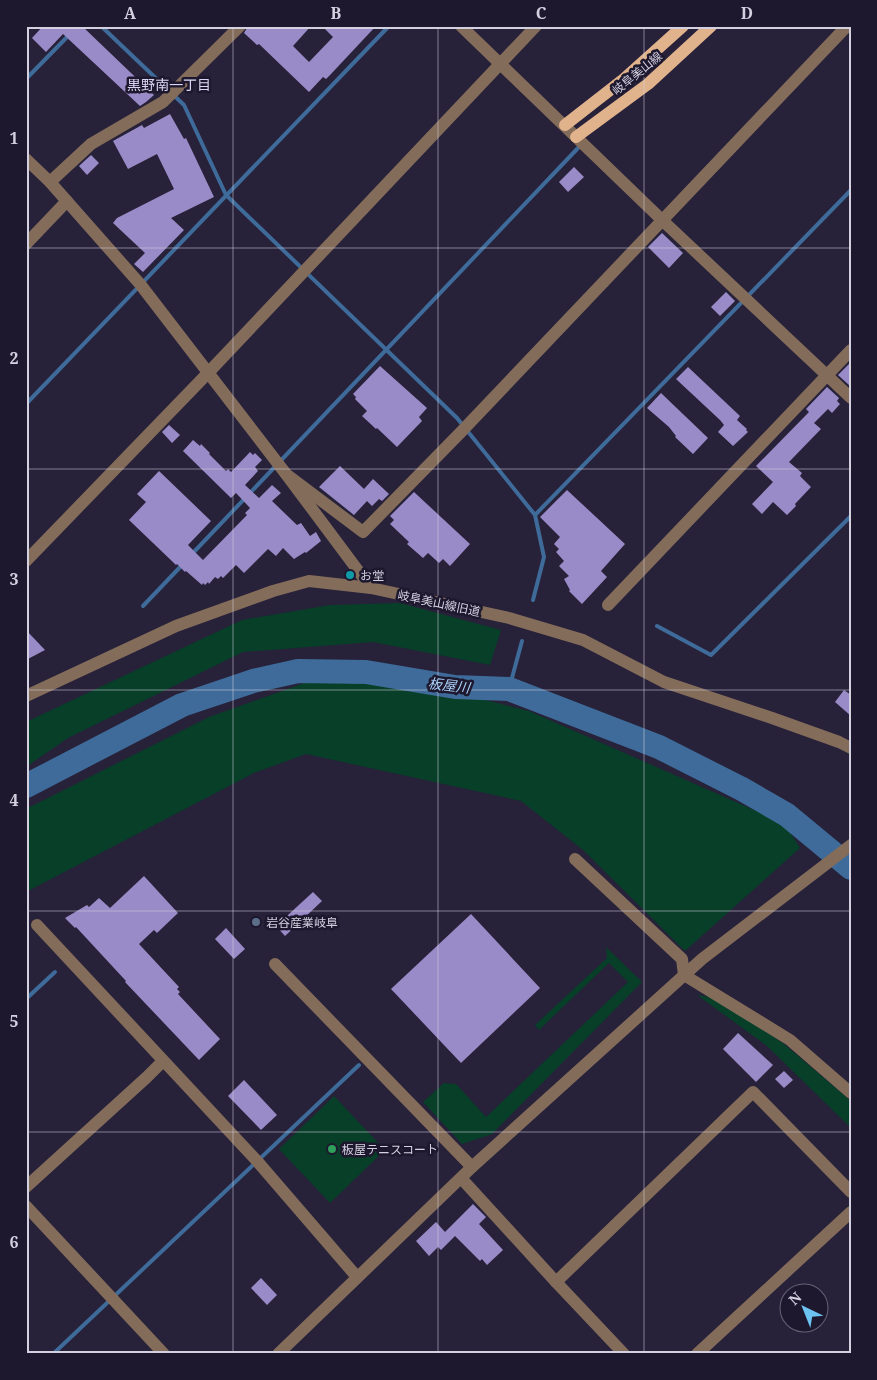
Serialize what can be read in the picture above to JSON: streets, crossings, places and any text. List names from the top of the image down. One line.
{"streets":{"main road":["岐阜美山線"],"street":["岐阜美山線旧道"]},"districts":["黒野南一丁目"],"water":["板屋川"],"places":["お堂","岩谷産業岐阜","板屋テニスコート"],"north":"top left","grid":{"columns":["A","B","C","D"],"rows":["1","2","3","4","5","6"]}}
